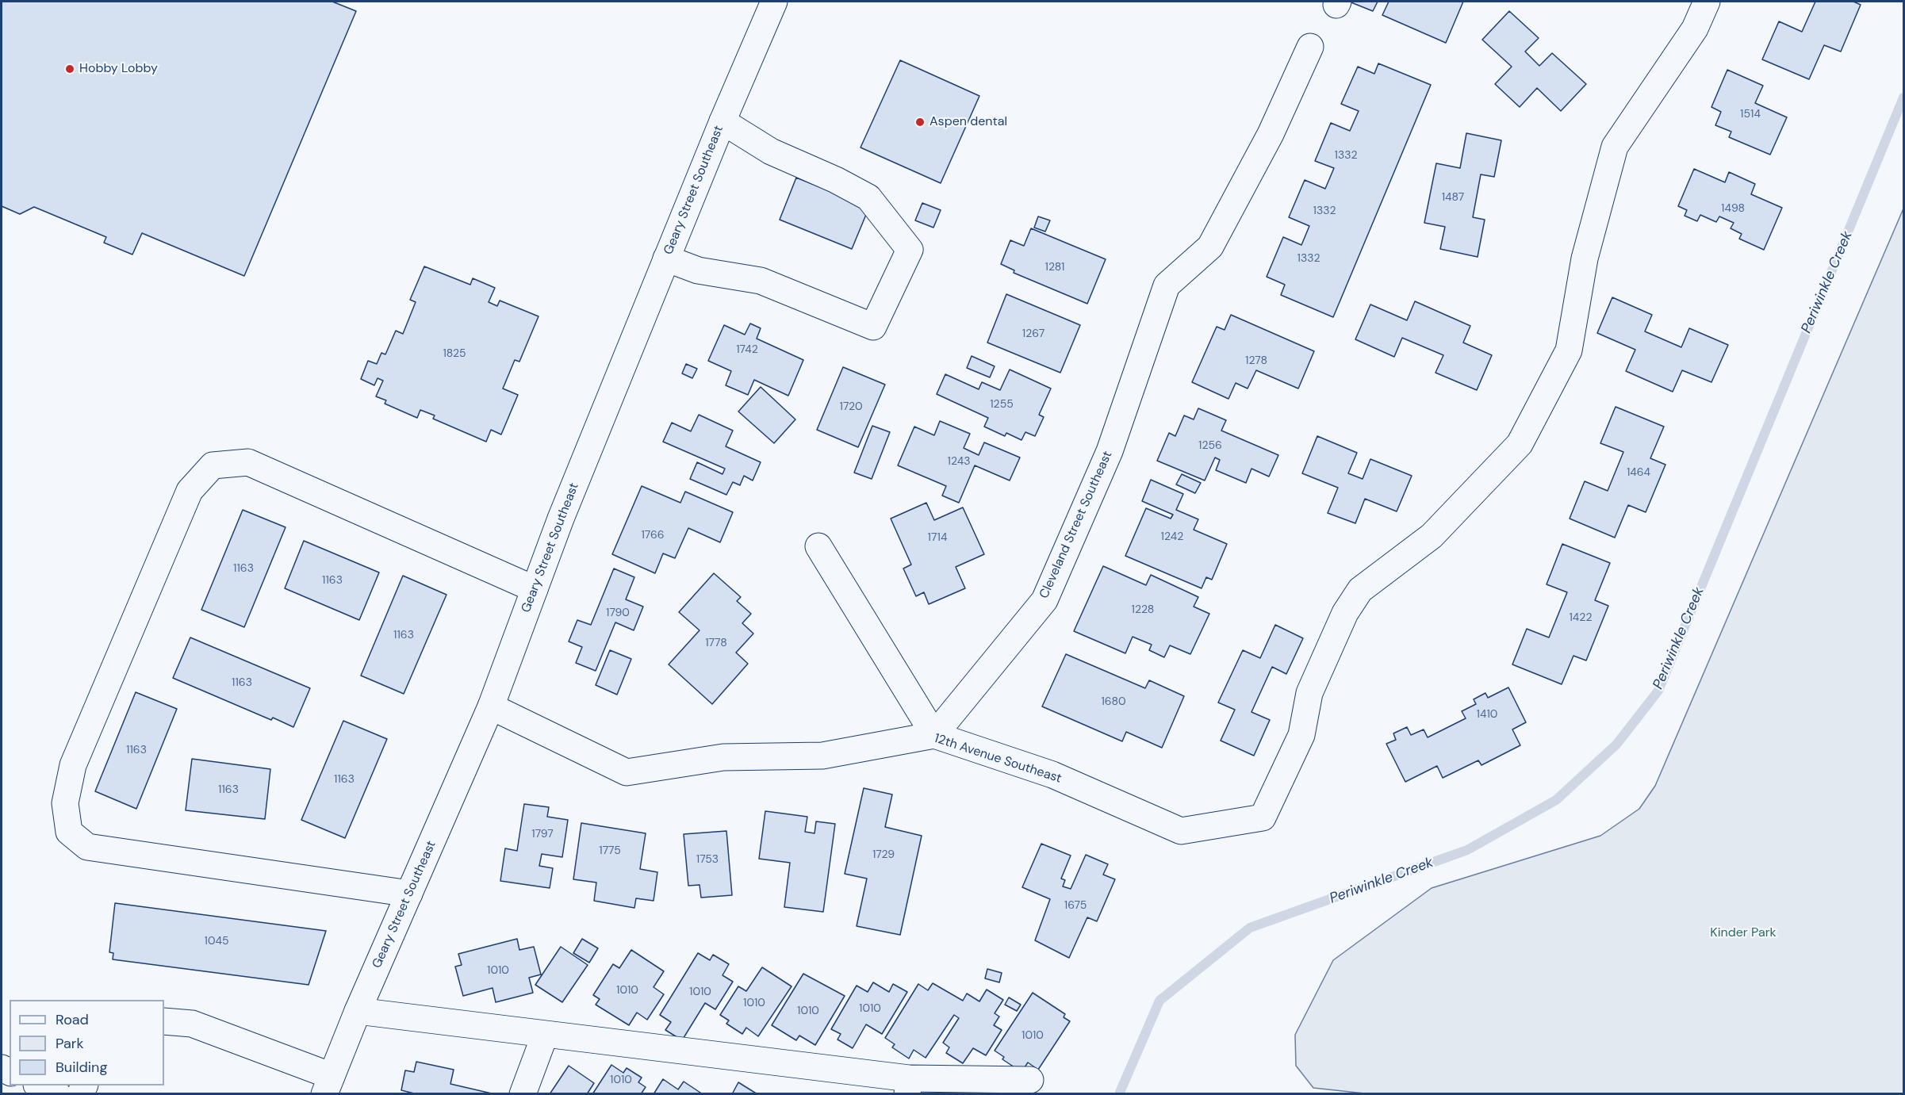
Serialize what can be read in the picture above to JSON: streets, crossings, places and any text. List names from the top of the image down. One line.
{"streets":{"street":["Geary Street Southeast","Cleveland Street Southeast","12th Avenue Southeast"]},"crossings":[["Geary Street Southeast","12th Avenue Southeast"],["Cleveland Street Southeast","12th Avenue Southeast"]],"water":["Periwinkle Creek"],"parks":["Kinder Park"],"places":["Hobby Lobby","Aspen dental"],"house_numbers":["1514","1332","1487","1498","1332","1332","1281","1267","1742","1825","1278","1255","1720","1256","1243","1464","1766","1242","1714","1163","1163","1228","1790","1422","1163","1778","1163","1680","1410","1163","1163","1163","1797","1775","1729","1753","1675","1045","1010","1010","1010","1010","1010","1010","1010","1010"],"legend":["Road","Park","Building"]}
